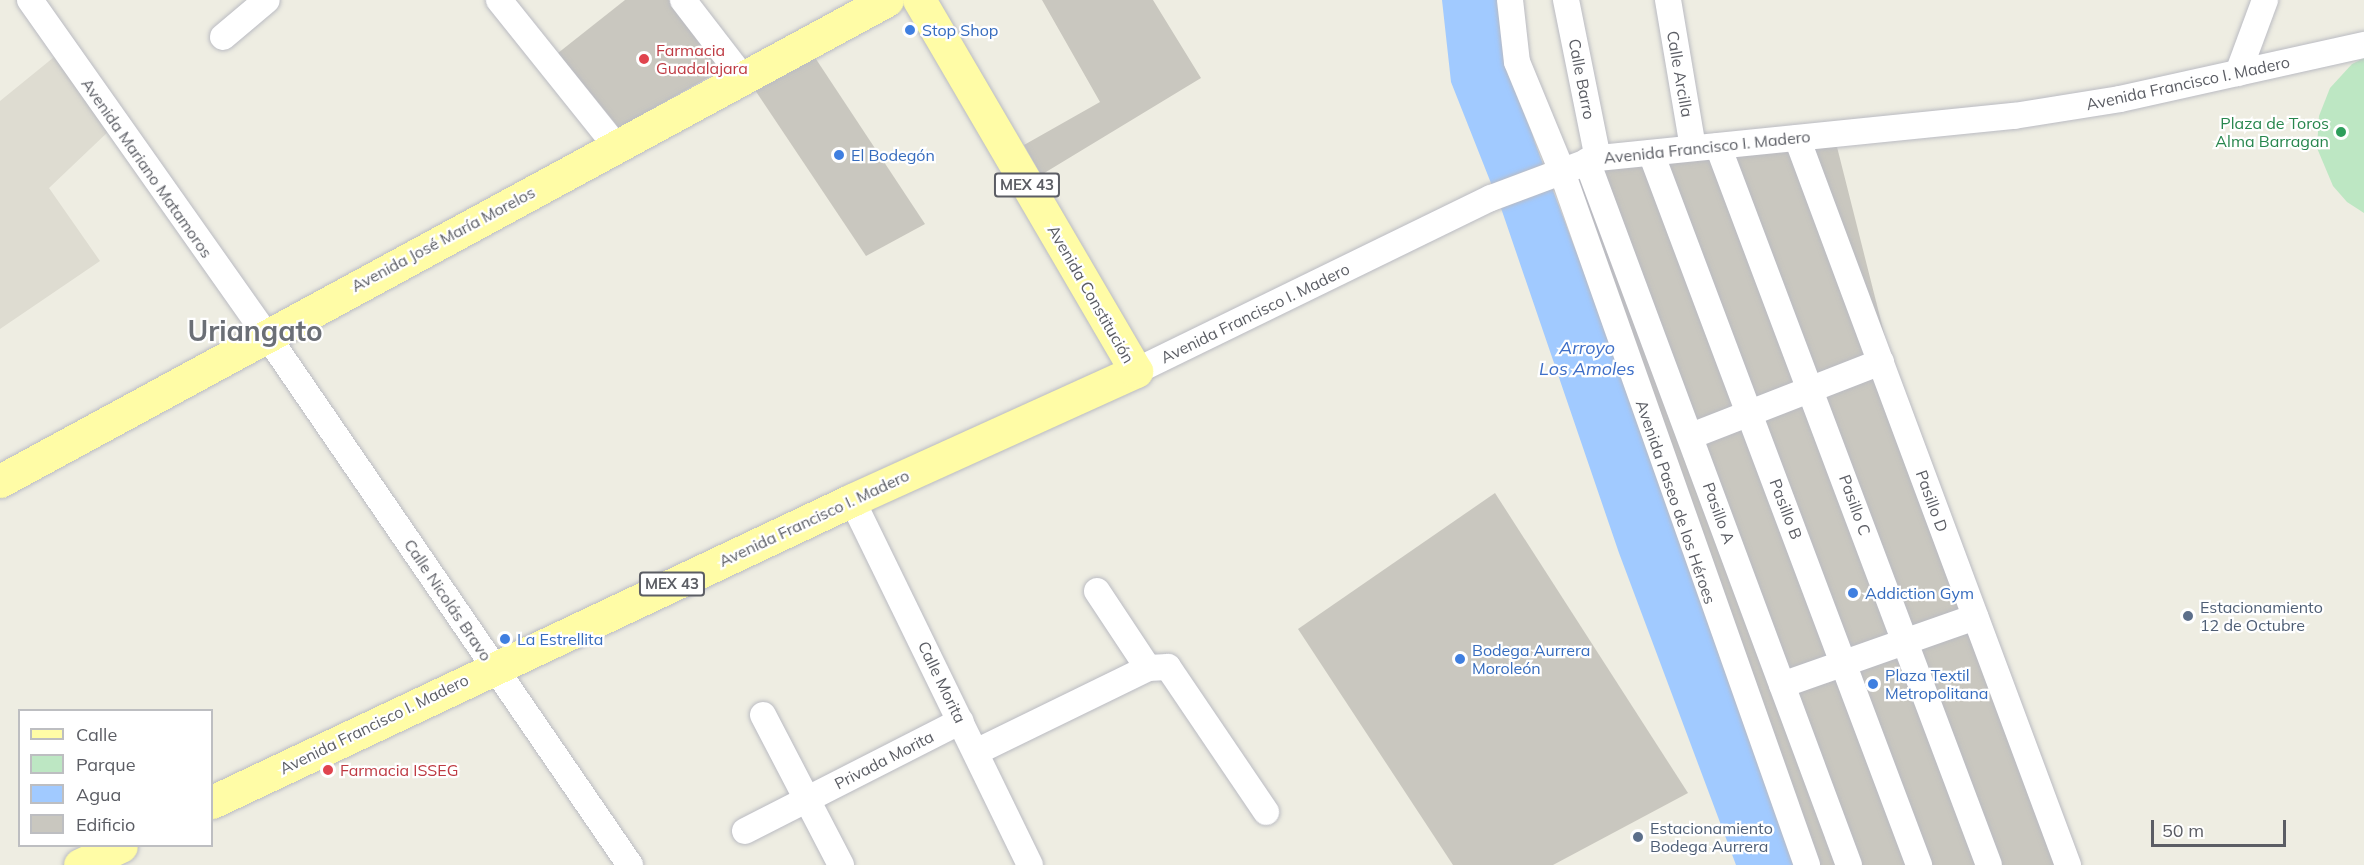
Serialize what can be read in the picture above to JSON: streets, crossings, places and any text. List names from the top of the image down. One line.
{"streets":{"main road":["Avenida Francisco I. Madero","MEX 43","Avenida José María Morelos","Avenida Constitución"],"street":["Calle Arcilla","Calle Barro","Avenida Mariano Matamoros","Pasillo D","Avenida Paseo de los Héroes","Pasillo C","Pasillo B","Pasillo A","Calle Nicolás Bravo","Calle Morita","Privada Morita"]},"crossings":[["Calle Arcilla","Avenida Francisco I. Madero"],["Calle Barro","Avenida Francisco I. Madero"],["Calle Barro","Pasillo A"],["Avenida Francisco I. Madero","Avenida Constitución"],["Avenida Francisco I. Madero","Pasillo D"],["Avenida Francisco I. Madero","Avenida Paseo de los Héroes"],["Avenida Francisco I. Madero","Pasillo C"],["Avenida Francisco I. Madero","Pasillo B"],["Avenida Francisco I. Madero","Pasillo A"],["Avenida Francisco I. Madero","Calle Nicolás Bravo"],["Avenida Francisco I. Madero","Calle Morita"],["Avenida Mariano Matamoros","Avenida José María Morelos"],["Avenida Mariano Matamoros","Calle Nicolás Bravo"],["Avenida José María Morelos","Calle Nicolás Bravo"],["Calle Morita","Privada Morita"]],"districts":["Uriangato"],"water":["Arroyo Los Amoles"],"places":["Stop Shop","Farmacia Guadalajara","Plaza de Toros Alma Barragan","El Bodegón","Addiction Gym","Estacionamiento 12 de Octubre","La Estrellita","Bodega Aurrera Moroleón","Plaza Textil Metropolitana","Farmacia ISSEG","Estacionamiento Bodega Aurrera"],"legend":["Calle","Parque","Agua","Edificio"],"scale_bar":"50 m"}
